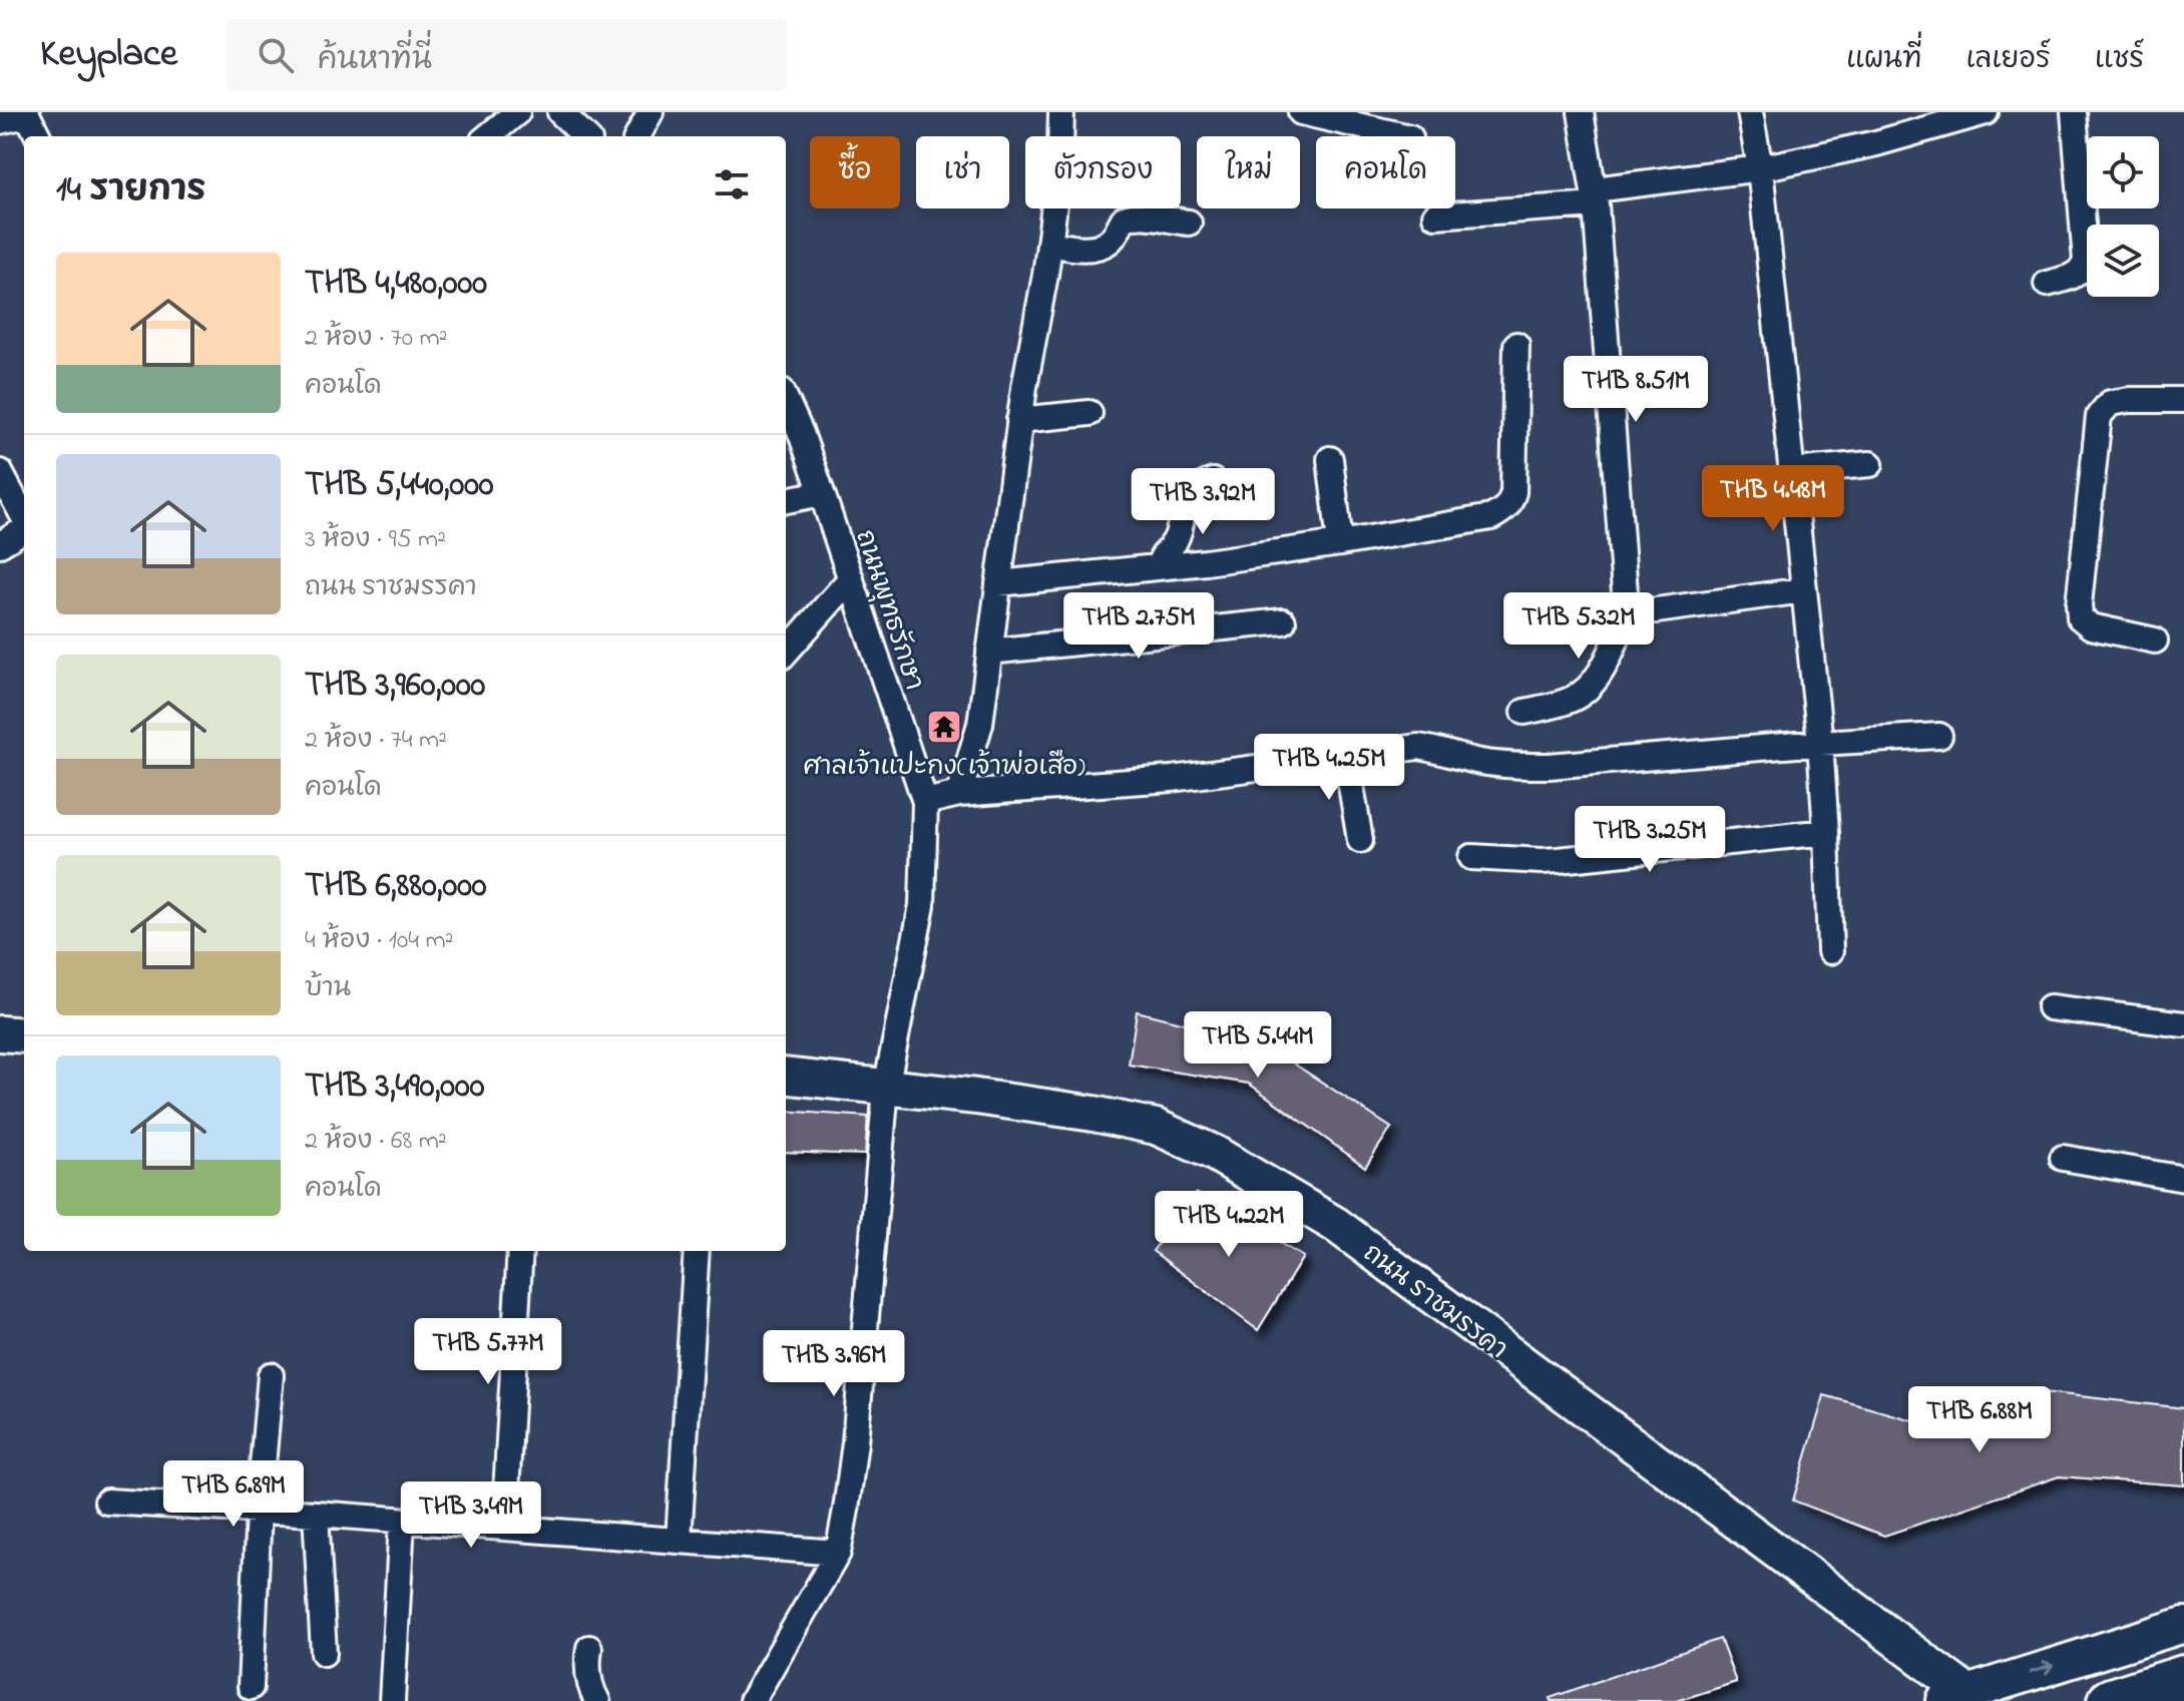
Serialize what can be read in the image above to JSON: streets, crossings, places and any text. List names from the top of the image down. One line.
{"streets":{"street":["ถนนพุทธรักษา","ถนน ราชมรรคา"]},"crossings":[["ถนนพุทธรักษา","ถนน ราชมรรคา"]],"places":{"temple":["ศาลเจ้าแปะกง(เจ้าพ่อเสือ)"]},"page":{"header":"Keyplace","search":"ค้นหาที่นี่","nav":["แผนที่","เลเยอร์","แชร์"],"chip":["ซื้อ","เช่า","ตัวกรอง","ใหม่","คอนโด"],"heading":"14 รายการ","list":[{"name":"THB 4,480,000","note":"2 ห้อง · 70 m² · คอนโด"},{"name":"THB 5,440,000","note":"3 ห้อง · 95 m² · ถนน ราชมรรคา"},{"name":"THB 3,960,000","note":"2 ห้อง · 74 m² · คอนโด"},{"name":"THB 6,880,000","note":"4 ห้อง · 104 m² · บ้าน"},{"name":"THB 3,490,000","note":"2 ห้อง · 68 m² · คอนโด"}],"price":["THB 8.51M","THB 4.48M","THB 3.92M","THB 2.75M","THB 5.32M","THB 4.25M","THB 3.25M","THB 5.44M","THB 4.22M","THB 5.77M","THB 3.96M","THB 6.88M","THB 6.89M","THB 3.49M"]}}
